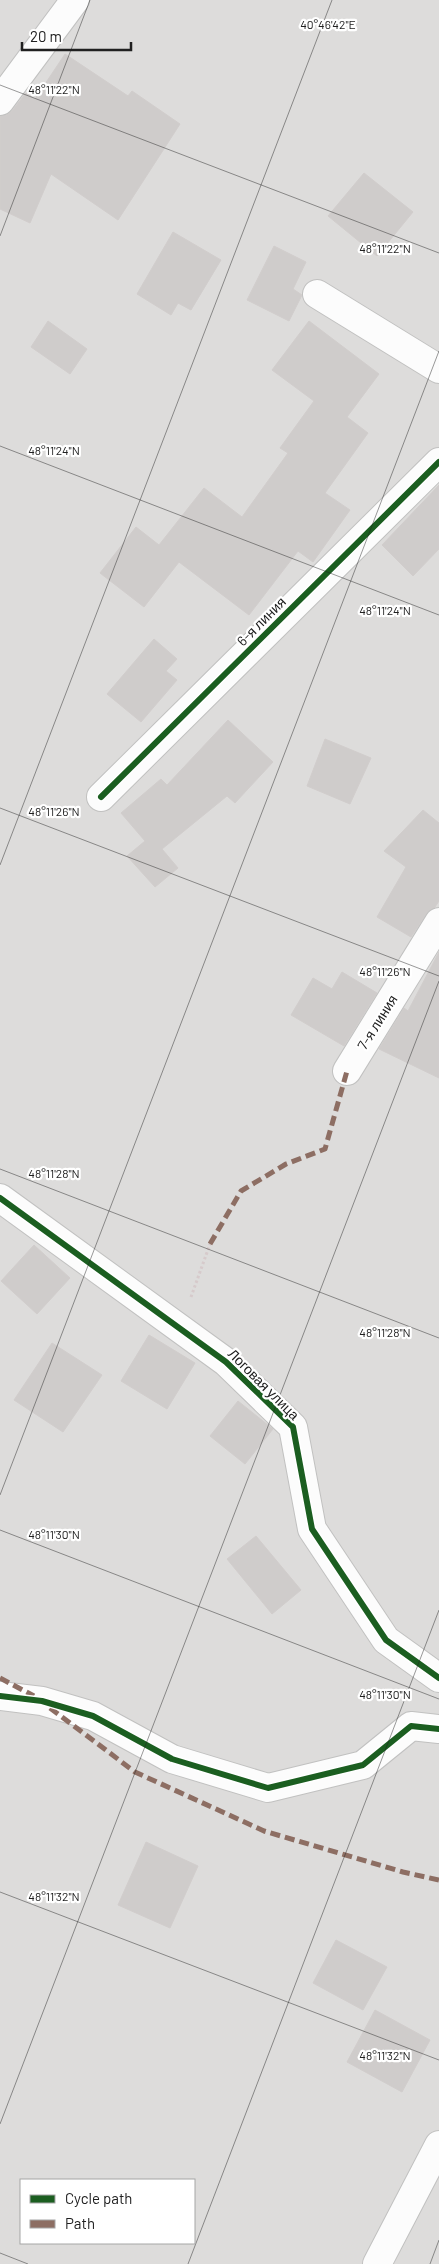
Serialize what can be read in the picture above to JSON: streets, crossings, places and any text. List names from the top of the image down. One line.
{"streets":{"street":["6-я линия","7-я линия","Логовая улица"]},"legend":["Cycle path","Path"],"scale_bar":"20 m","coordinates":["40°46'42\"E","48°11'22\"N","48°11'24\"N","48°11'26\"N","48°11'28\"N","48°11'30\"N","48°11'32\"N"]}
